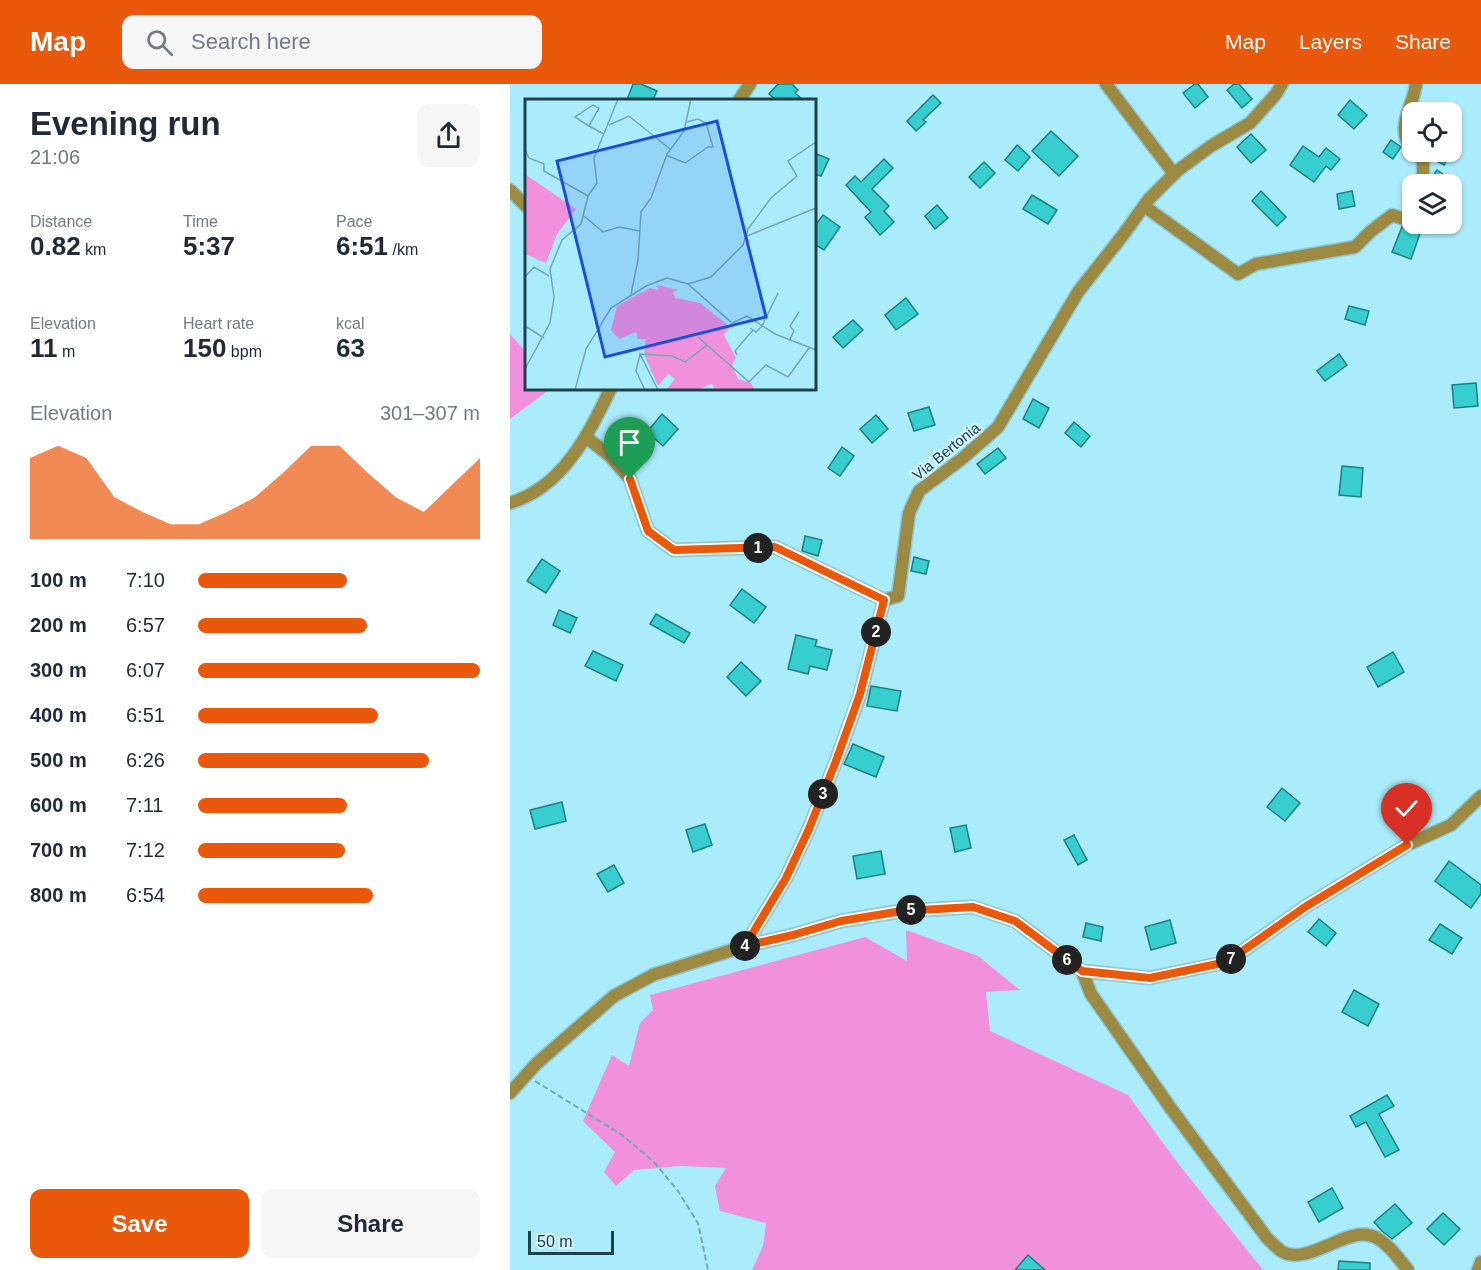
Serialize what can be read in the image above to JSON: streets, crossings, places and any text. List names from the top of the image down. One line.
{"streets":{"street":["Via Bertonia"]},"scale_bar":"50 m","page":{"header":"Map","search":"Search here","nav":["Map","Layers","Share"],"heading":["Evening run","21:06"],"stats":[["Distance","0.82 km"],["Time","5:37"],["Pace","6:51 /km"],["Elevation","11 m"],["Heart rate","150 bpm"],["kcal","63"]],"chart":["Elevation","301–307 m"],"pins":["1","2","3","5","4","7","6"],"list":[{"name":"100 m","note":"7:10"},{"name":"200 m","note":"6:57"},{"name":"300 m","note":"6:07"},{"name":"400 m","note":"6:51"},{"name":"500 m","note":"6:26"},{"name":"600 m","note":"7:11"},{"name":"700 m","note":"7:12"},{"name":"800 m","note":"6:54"}],"buttons":["Save","Share"],"scale":"50 m"}}
